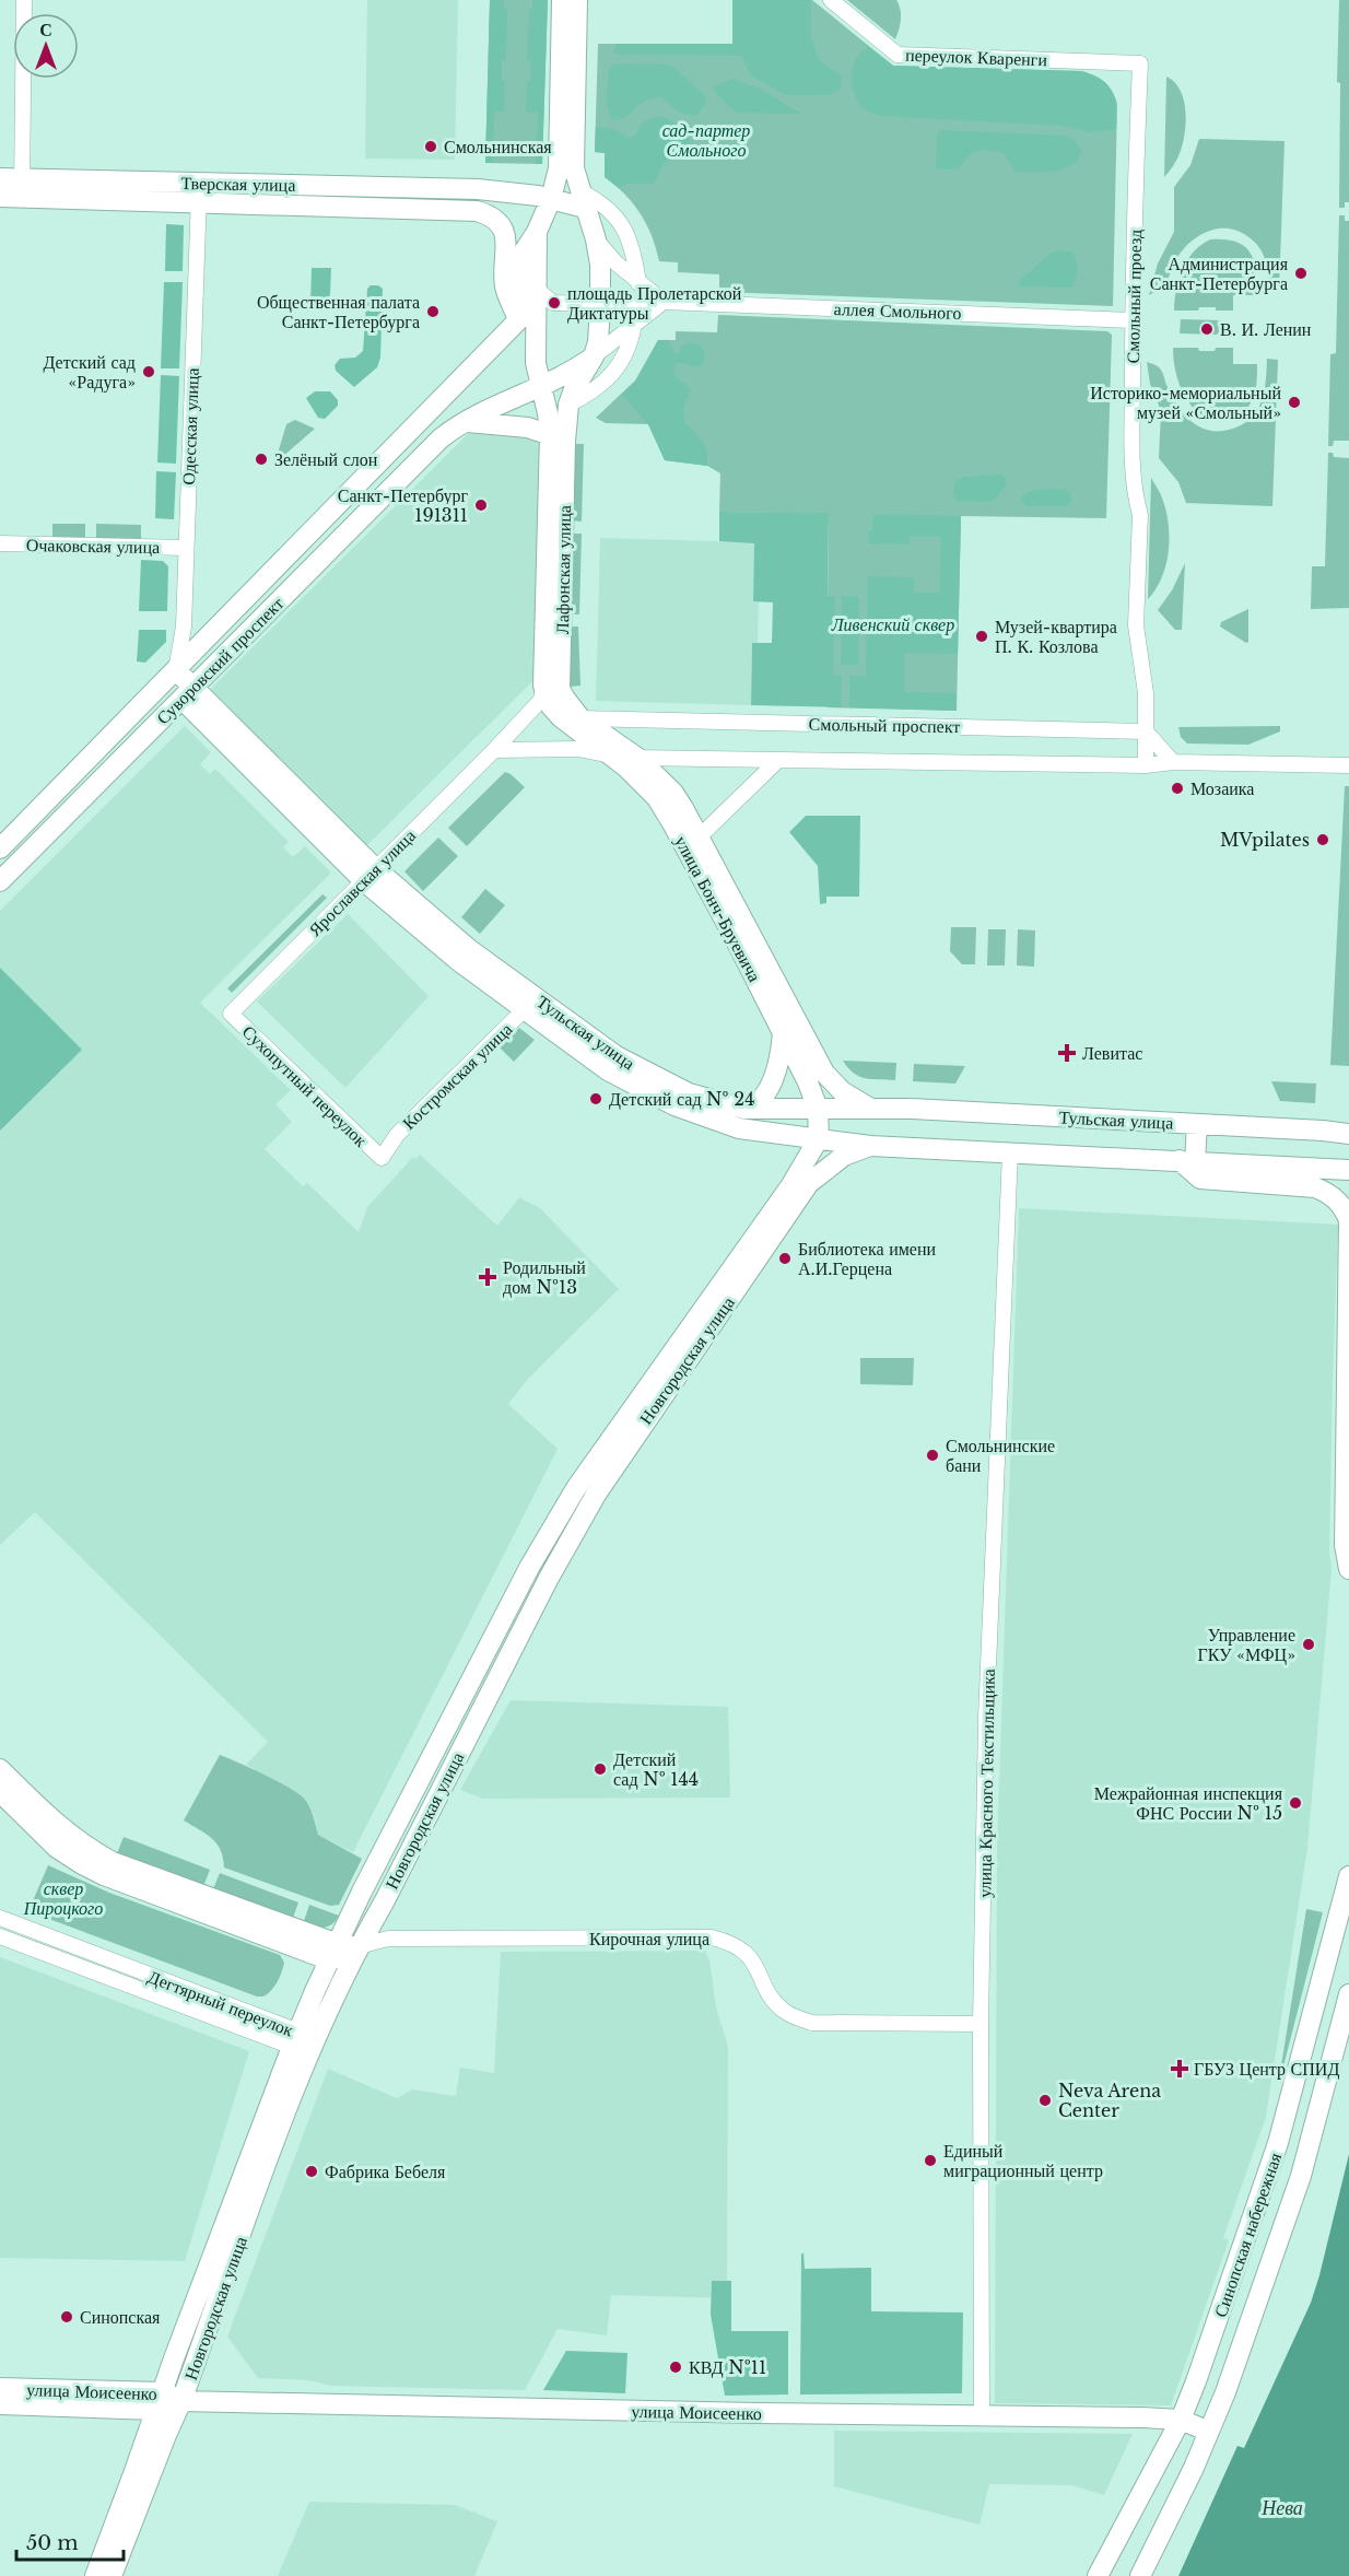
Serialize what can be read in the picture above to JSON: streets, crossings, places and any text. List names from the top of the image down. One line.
{"streets":{"street":["переулок Кваренги","Тверская улица","Смольный проезд","аллея Смольного","Одесская улица","Очаковская улица","Лафонская улица","Суворовский проспект","Смольный проспект","Ярославская улица","улица Бонч-Бруевича","Тульская улица","Костромская улица","Сухопутный переулок","Новгородская улица","улица Красного Текстильщика","Кирочная улица","Дегтярный переулок","Синопская набережная","улица Моисеенко"]},"crossings":[["переулок Кваренги","Смольный проезд"],["Тверская улица","Одесская улица"],["Тверская улица","Суворовский проспект"],["Смольный проезд","аллея Смольного"],["Смольный проезд","Смольный проспект"],["Одесская улица","Очаковская улица"],["Одесская улица","Суворовский проспект"],["Одесская улица","Тульская улица"],["Лафонская улица","Смольный проспект"],["Лафонская улица","Ярославская улица"],["Лафонская улица","улица Бонч-Бруевича"],["Суворовский проспект","Тульская улица"],["Смольный проспект","улица Бонч-Бруевича"],["Ярославская улица","Тульская улица"],["Ярославская улица","Сухопутный переулок"],["улица Бонч-Бруевича","Тульская улица"],["улица Бонч-Бруевича","Новгородская улица"],["Тульская улица","Костромская улица"],["Тульская улица","Новгородская улица"],["Тульская улица","улица Красного Текстильщика"],["Костромская улица","Сухопутный переулок"],["Новгородская улица","Кирочная улица"],["Новгородская улица","Дегтярный переулок"],["Новгородская улица","улица Моисеенко"],["улица Красного Текстильщика","Кирочная улица"],["улица Красного Текстильщика","улица Моисеенко"],["Синопская набережная","улица Моисеенко"]],"water":["Нева"],"parks":["сад-партер Смольного","Ливенский сквер","сквер Пироцкого"],"places":{"other":["Смольнинская","Администрация Санкт-Петербурга","площадь Пролетарской Диктатуры","Общественная палата Санкт-Петербурга","В. И. Ленин","Детский сад «Радуга»","Историко-мемориальный музей «Смольный»","Зелёный слон","Санкт-Петербург 191311","Музей-квартира П. К. Козлова","Мозаика","MVpilates","Детский сад № 24","Библиотека имени А.И.Герцена","Смольнинские бани","Управление ГКУ «МФЦ»","Детский сад № 144","Межрайонная инспекция ФНС России № 15","Neva Arena Center","Единый миграционный центр","Фабрика Бебеля","Синопская","КВД №11"],"health":["Левитас","Родильный дом №13","ГБУЗ Центр СПИД"]},"scale_bar":"50 m","north":"top"}
